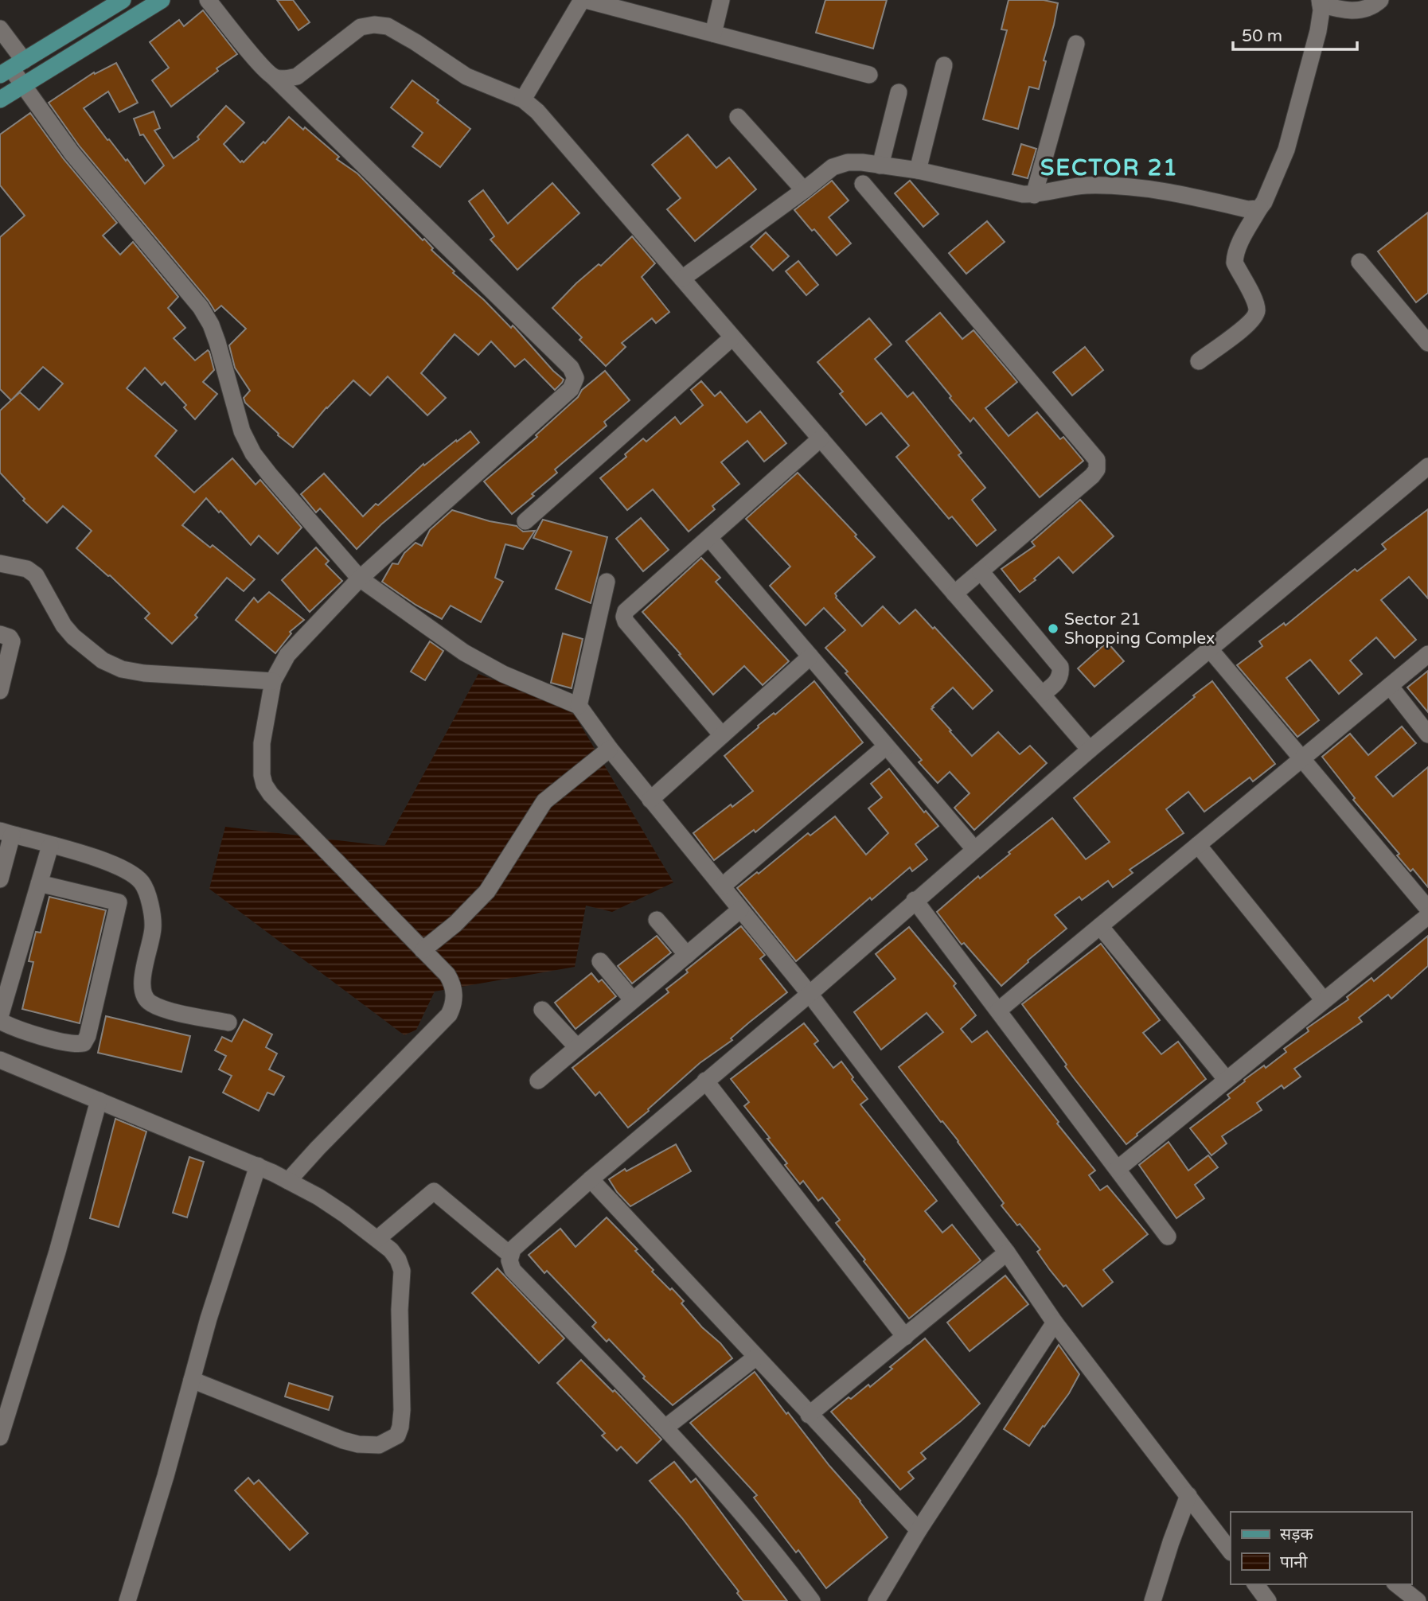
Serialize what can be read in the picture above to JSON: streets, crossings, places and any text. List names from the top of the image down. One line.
{"districts":["SECTOR 21"],"places":["Sector 21 Shopping Complex"],"legend":["सड़क","पानी"],"scale_bar":"50 m"}
